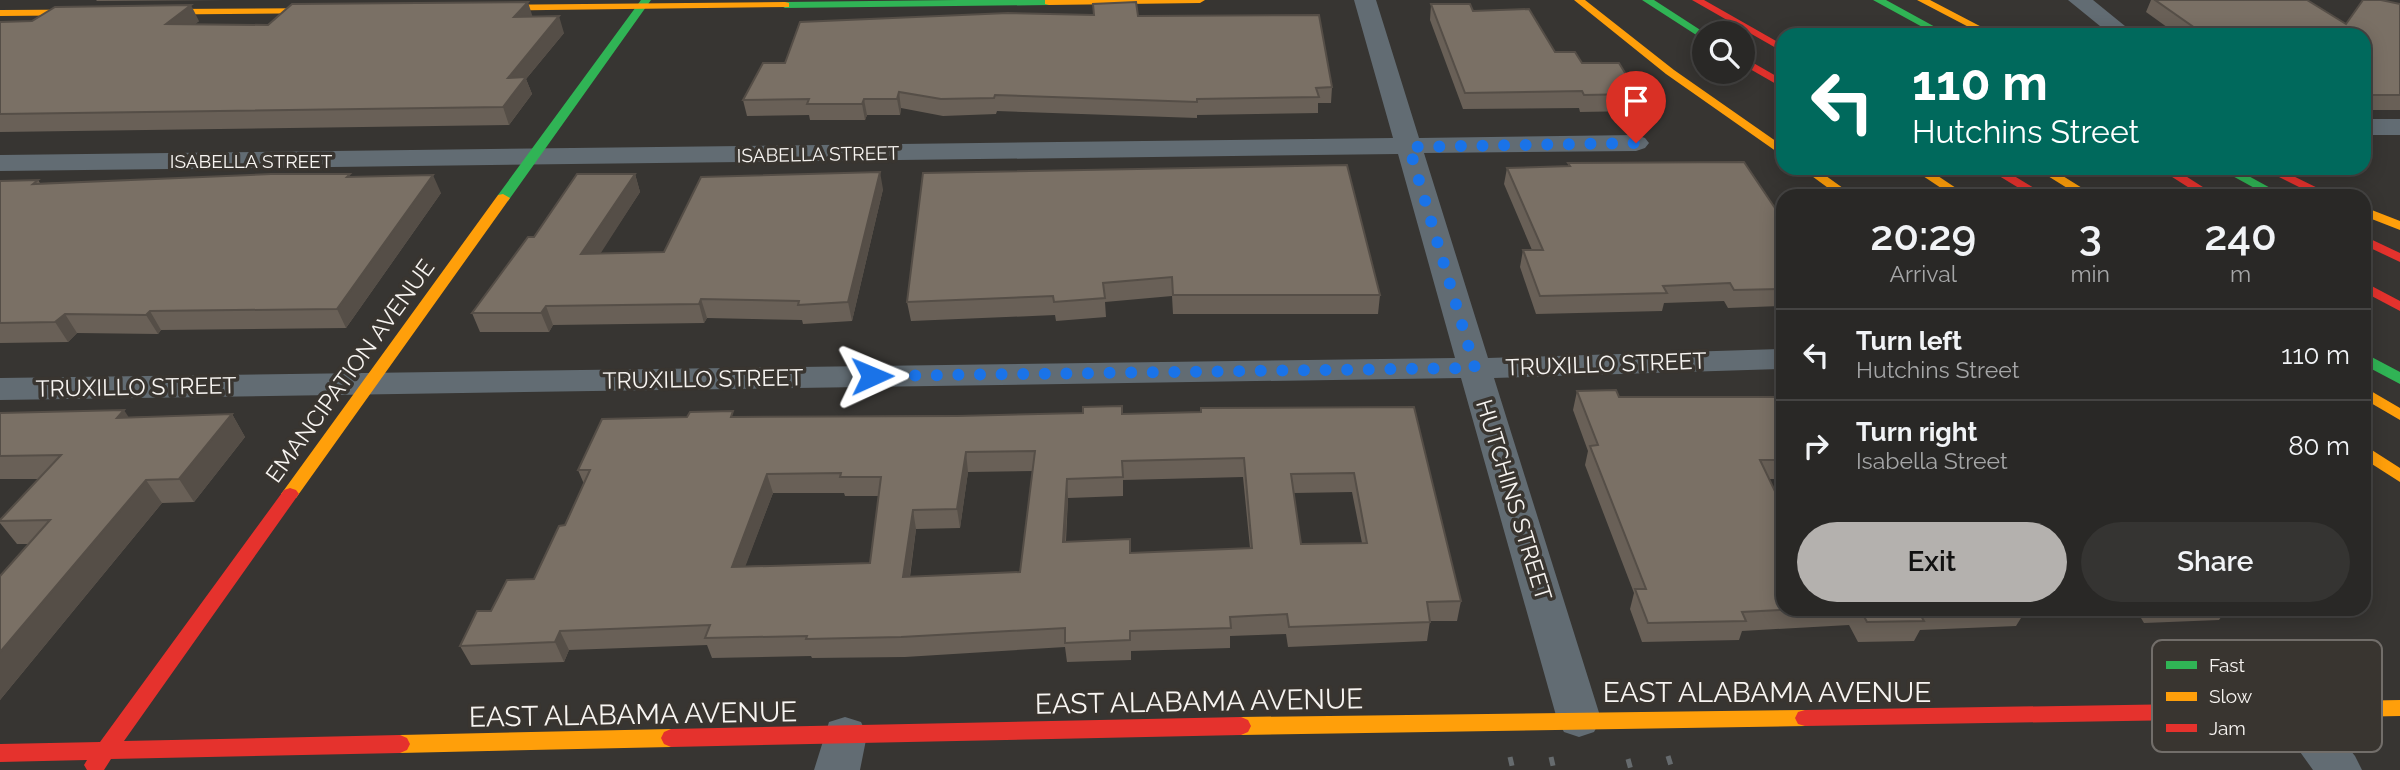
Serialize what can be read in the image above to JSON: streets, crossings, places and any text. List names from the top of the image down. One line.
{"streets":{"main road":["EMANCIPATION AVENUE","EAST ALABAMA AVENUE"],"street":["ISABELLA STREET","TRUXILLO STREET","HUTCHINS STREET"]},"crossings":[["ISABELLA STREET","EMANCIPATION AVENUE"],["ISABELLA STREET","HUTCHINS STREET"],["TRUXILLO STREET","EMANCIPATION AVENUE"],["TRUXILLO STREET","HUTCHINS STREET"],["EMANCIPATION AVENUE","EAST ALABAMA AVENUE"],["HUTCHINS STREET","EAST ALABAMA AVENUE"]],"legend":["Fast","Slow","Jam"],"page":{"turn":["110 m","Hutchins Street"],"eta":["20:29","Arrival","3","min","240","m"],"list":[{"name":"Turn left","note":"Hutchins Street","value":"110 m"},{"name":"Turn right","note":"Isabella Street","value":"80 m"}],"buttons":["Exit","Share"]}}
